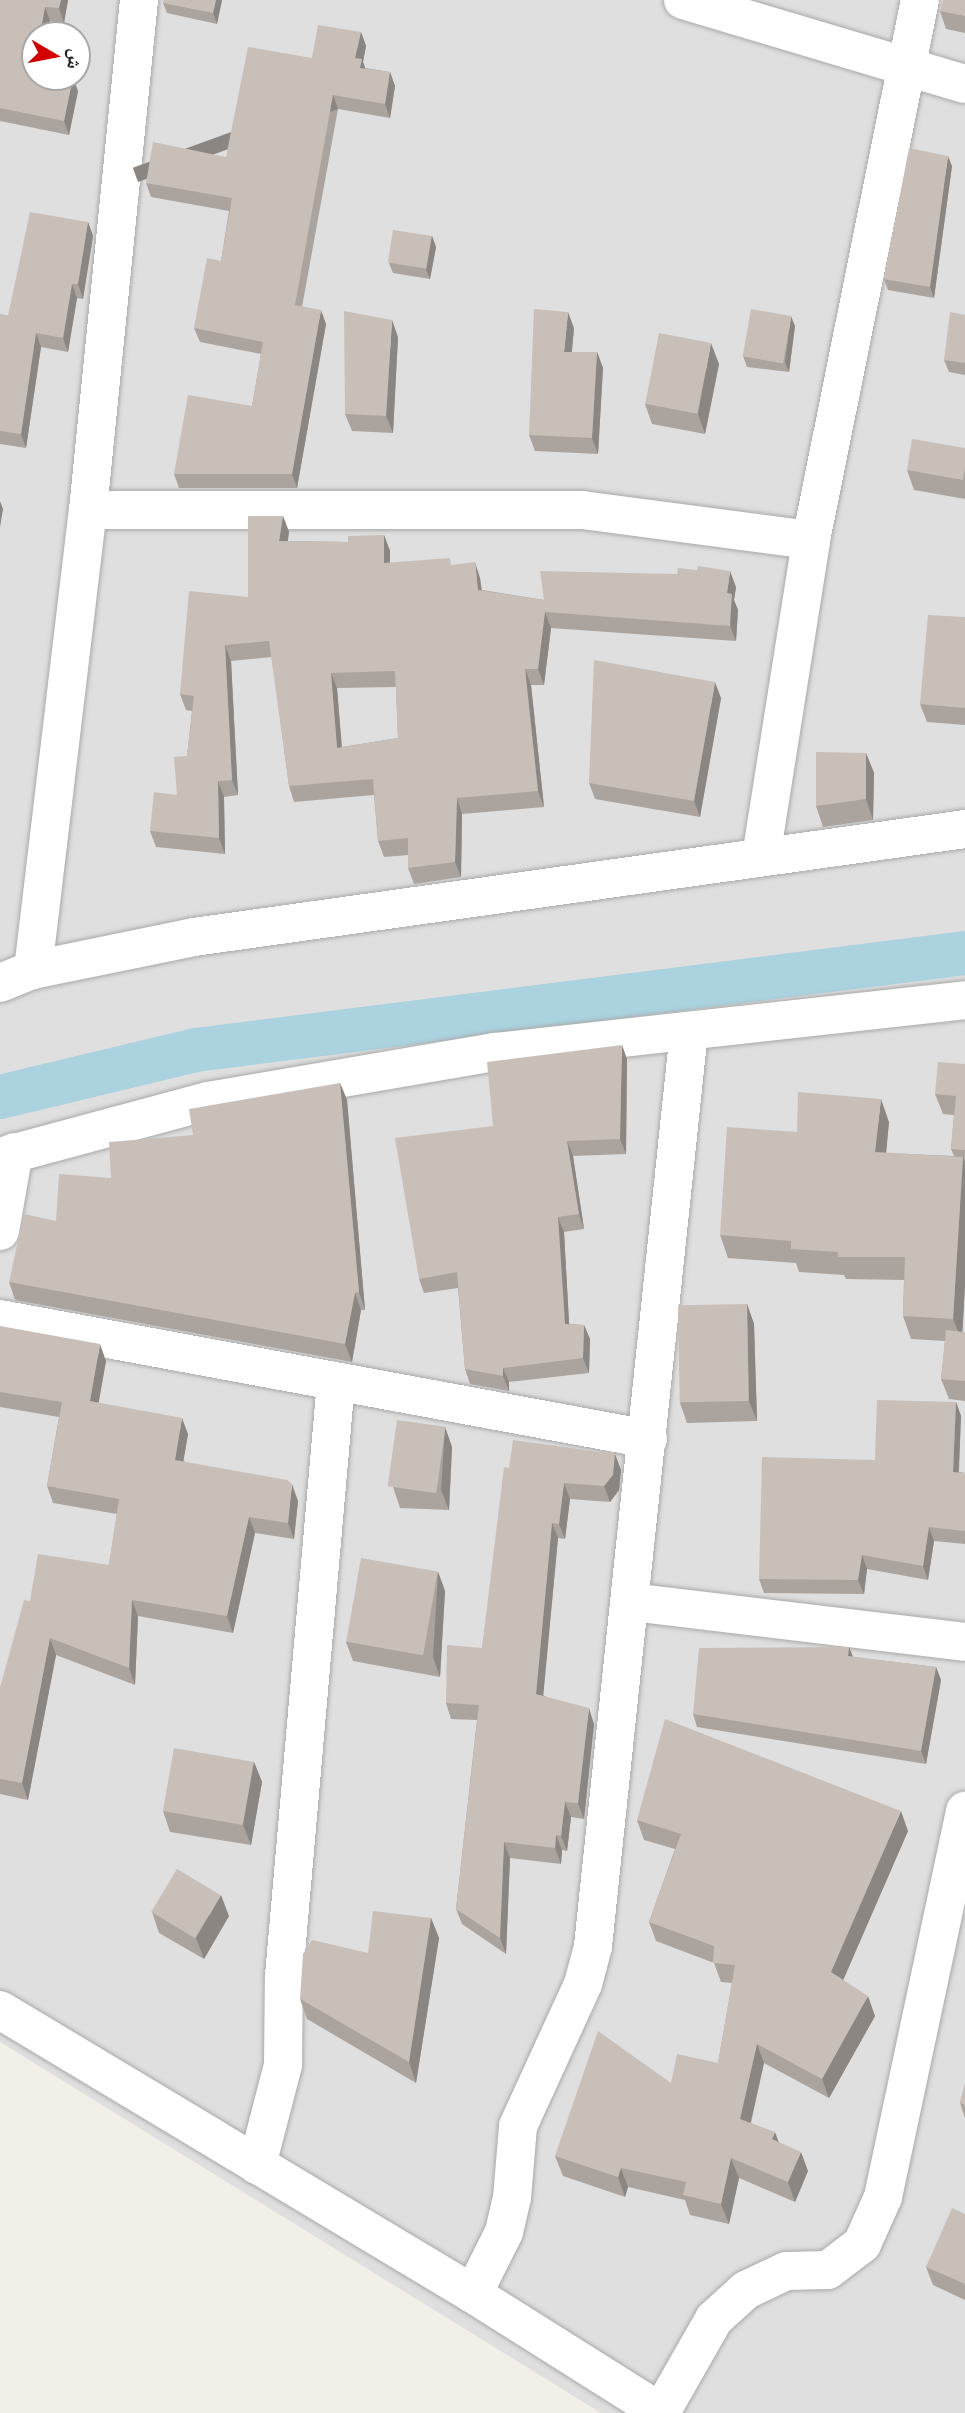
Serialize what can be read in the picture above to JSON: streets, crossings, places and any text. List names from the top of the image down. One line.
{"north":"right"}
